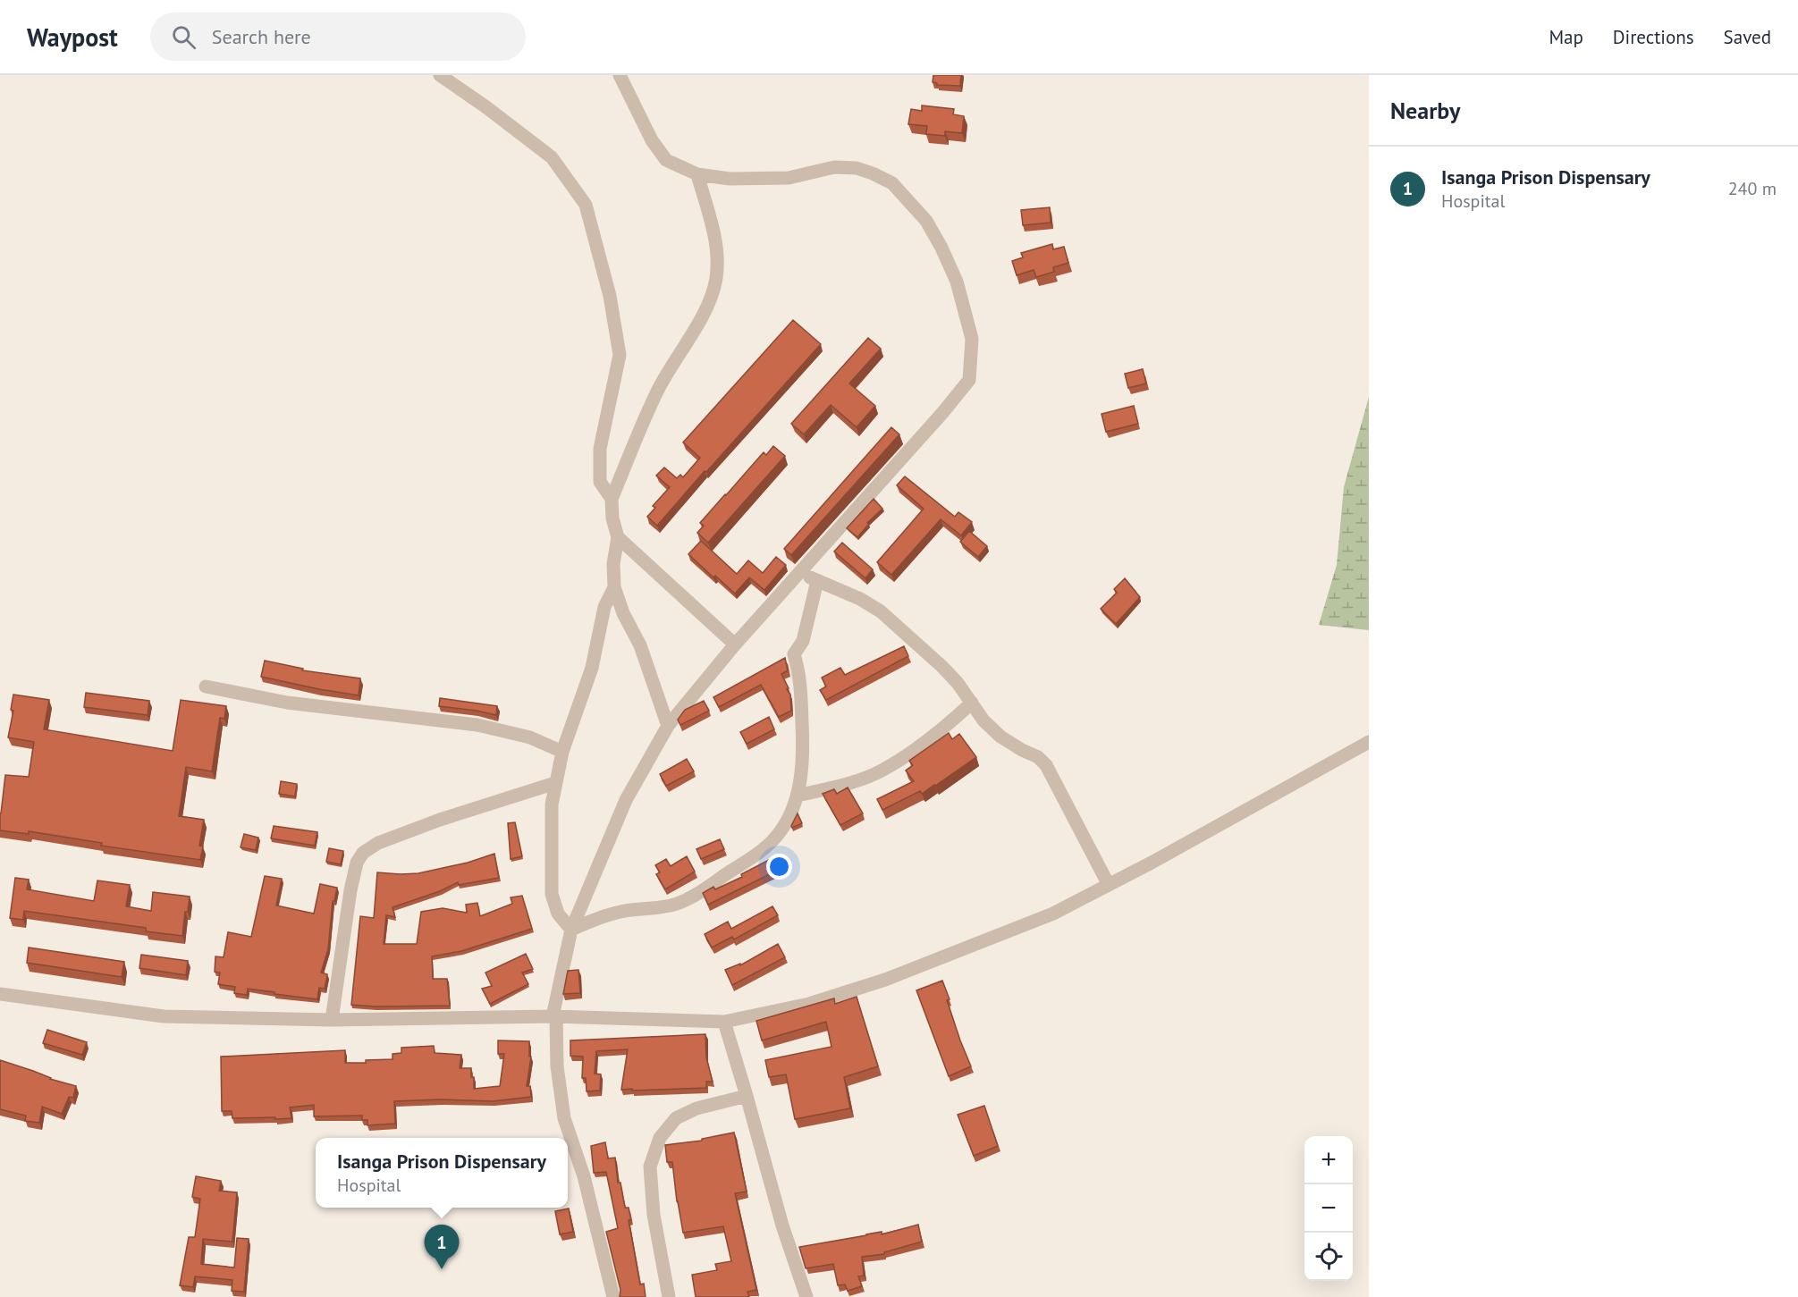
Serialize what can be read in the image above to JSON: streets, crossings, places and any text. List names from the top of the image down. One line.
{"page":{"header":"Waypost","search":"Search here","nav":["Map","Directions","Saved"],"heading":"Nearby","list":[{"mark":"1","name":"Isanga Prison Dispensary","note":"Hospital","value":"240 m"}],"map_buttons":["+","−"],"popup":["Isanga Prison Dispensary","Hospital"],"pins":"1"}}
